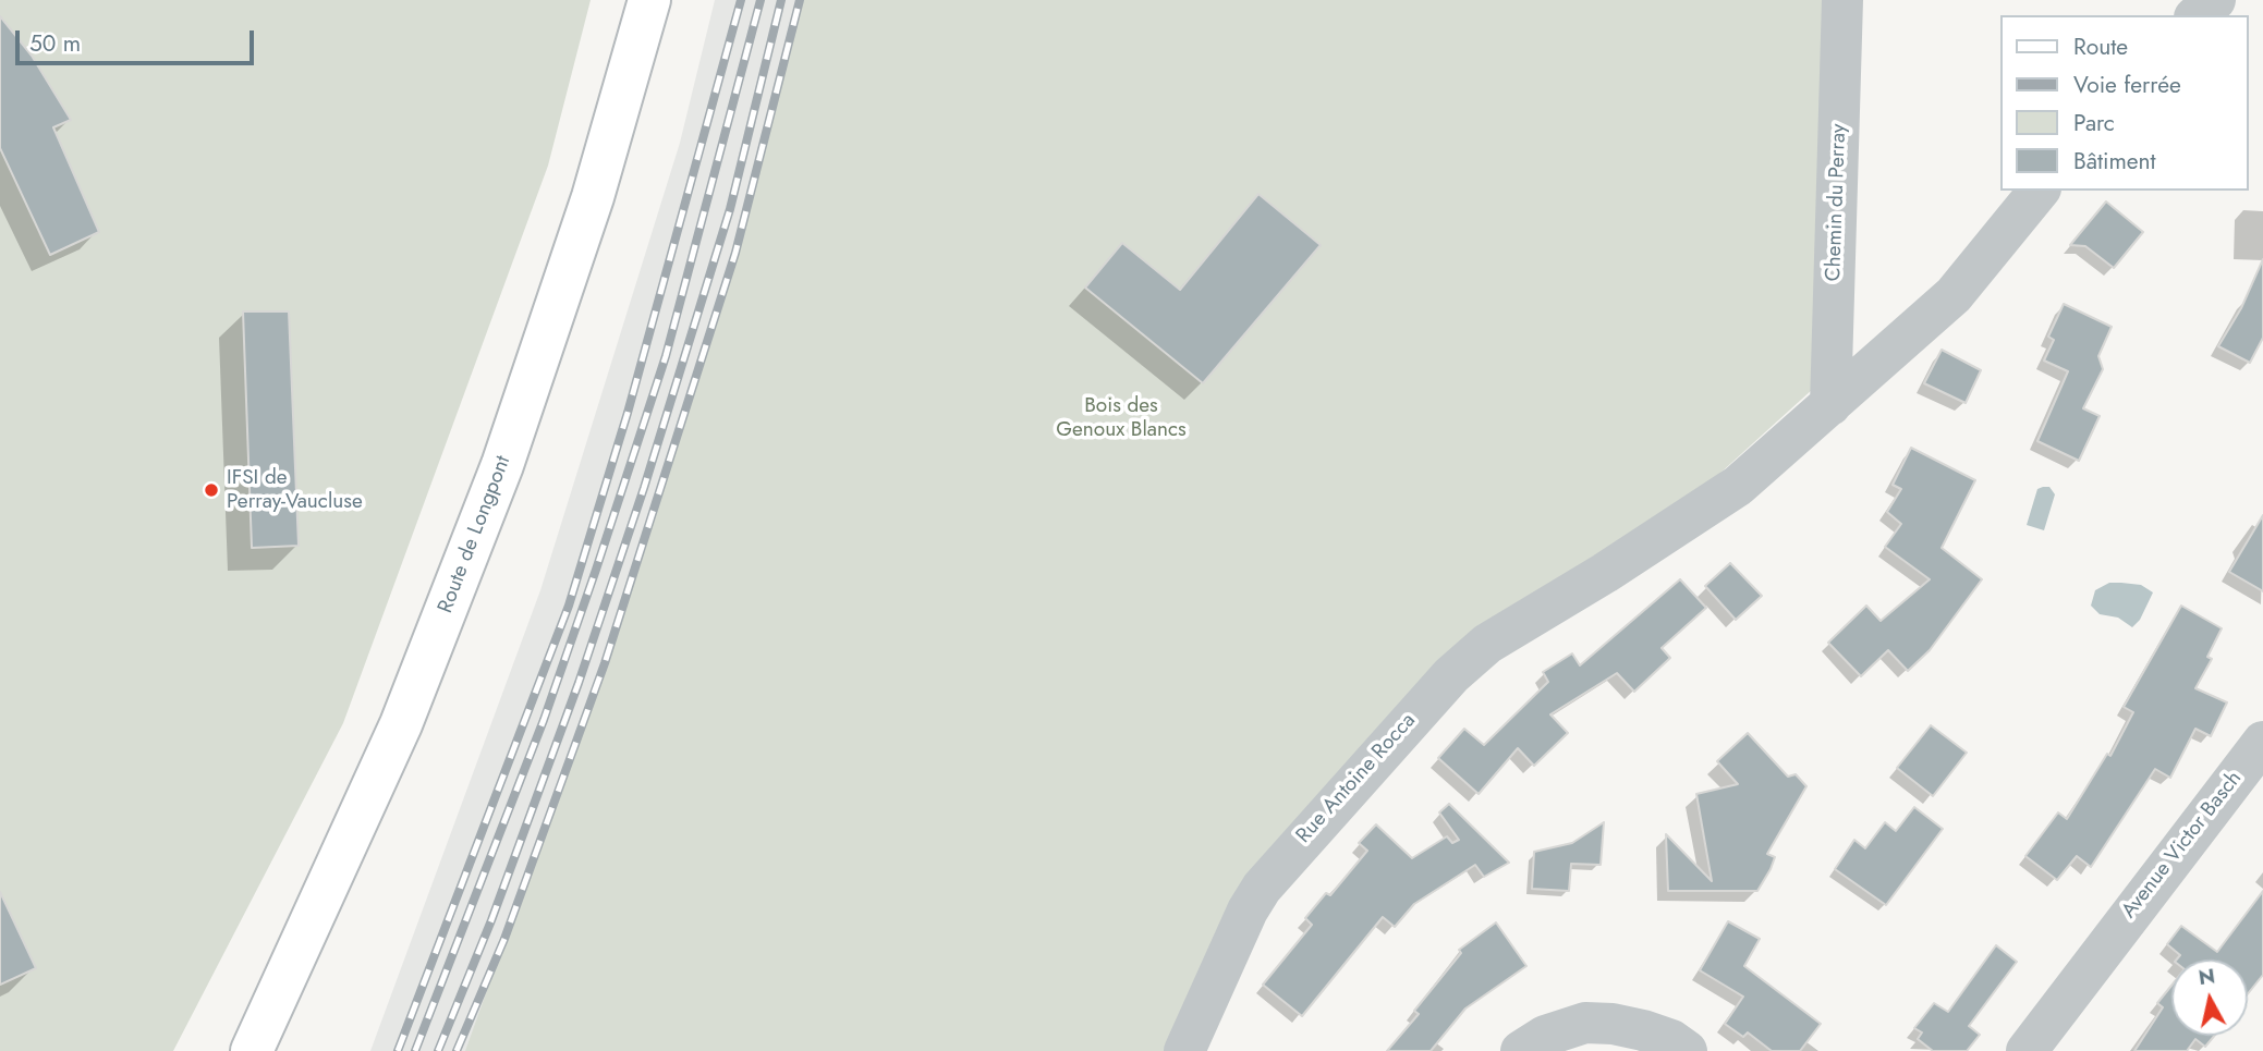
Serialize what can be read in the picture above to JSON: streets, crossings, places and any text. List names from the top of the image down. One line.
{"streets":{"main road":["Route de Longpont"],"street":["Chemin du Perray","Rue Antoine Rocca","Avenue Victor Basch"]},"crossings":[["Chemin du Perray","Rue Antoine Rocca"]],"parks":["Bois des Genoux Blancs"],"places":["IFSI de Perray-Vaucluse"],"legend":["Route","Voie ferrée","Parc","Bâtiment"],"scale_bar":"50 m","north":"top"}
